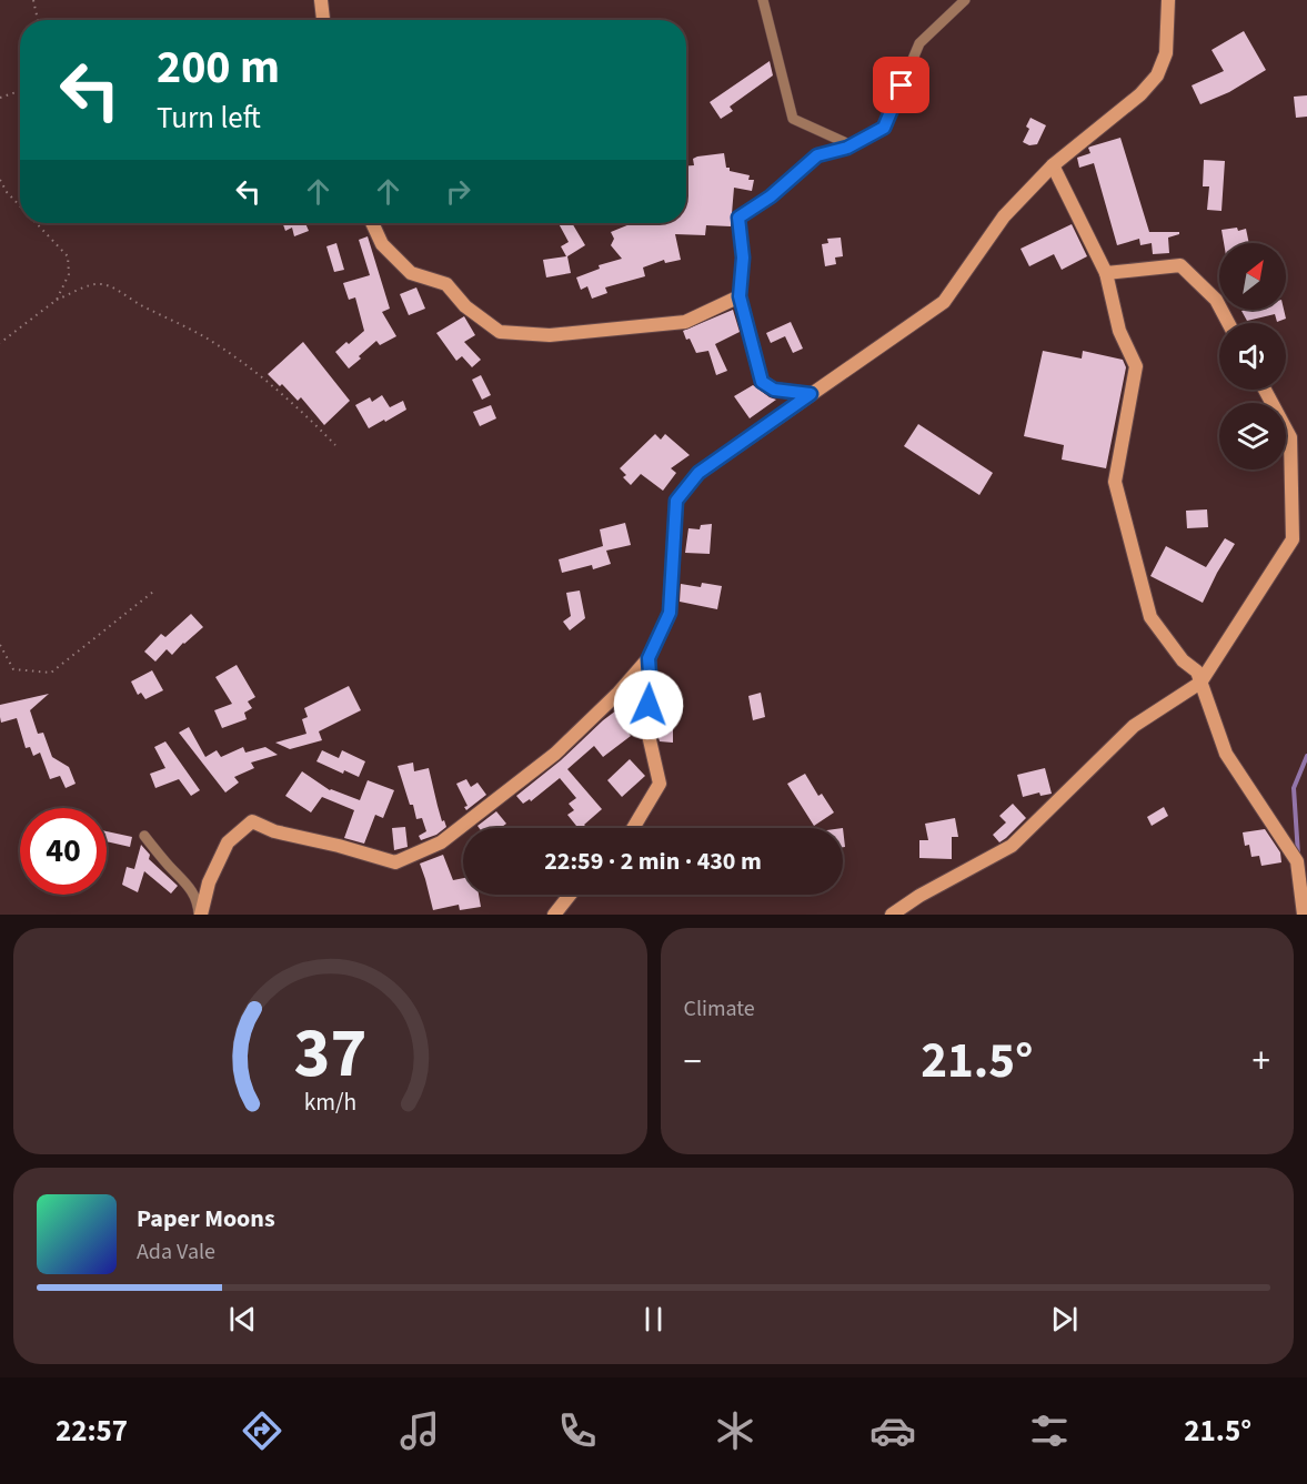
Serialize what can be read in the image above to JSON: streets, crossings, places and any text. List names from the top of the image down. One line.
{"north":"top right","page":{"turn":["200 m","Turn left"],"limit":"40","trip":"22:59 · 2 min · 430 m","tile":"Climate","heat":["−","21.5°","+"],"song":["Paper Moons","Ada Vale"],"tabs":["22:57","21.5°"],"gauge":["37","km/h"]}}
